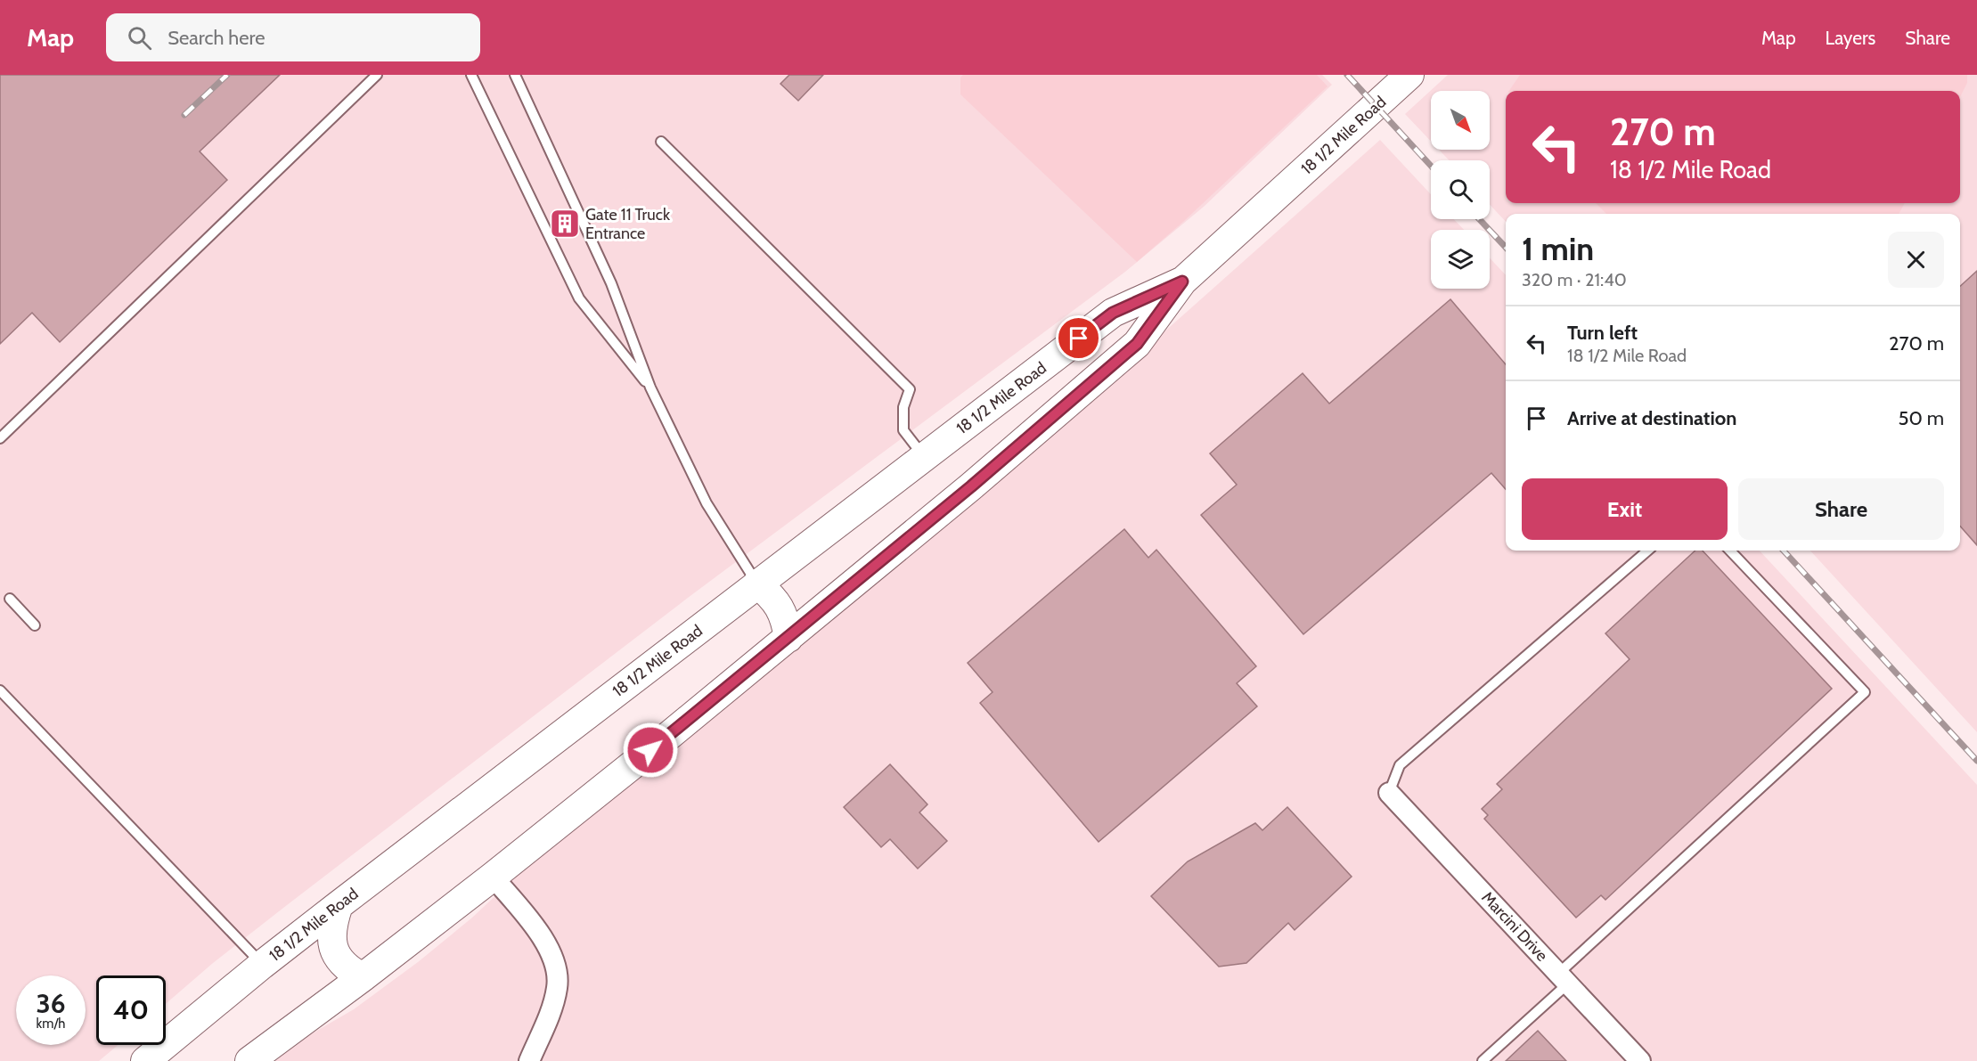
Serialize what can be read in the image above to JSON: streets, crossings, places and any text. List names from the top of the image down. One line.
{"streets":{"street":["18 1/2 Mile Road","Marcini Drive"]},"places":{"building":["Gate 11 Truck Entrance"]},"north":"bottom right","page":{"header":"Map","search":"Search here","nav":["Map","Layers","Share"],"turn":["270 m","18 1/2 Mile Road"],"heading":["1 min","320 m · 21:40"],"list":[{"name":"Turn left","note":"18 1/2 Mile Road","value":"270 m"},{"name":"Arrive at destination","value":"50 m"}],"buttons":["Exit","Share"],"speed":"36 km/h","limit":"40"}}
